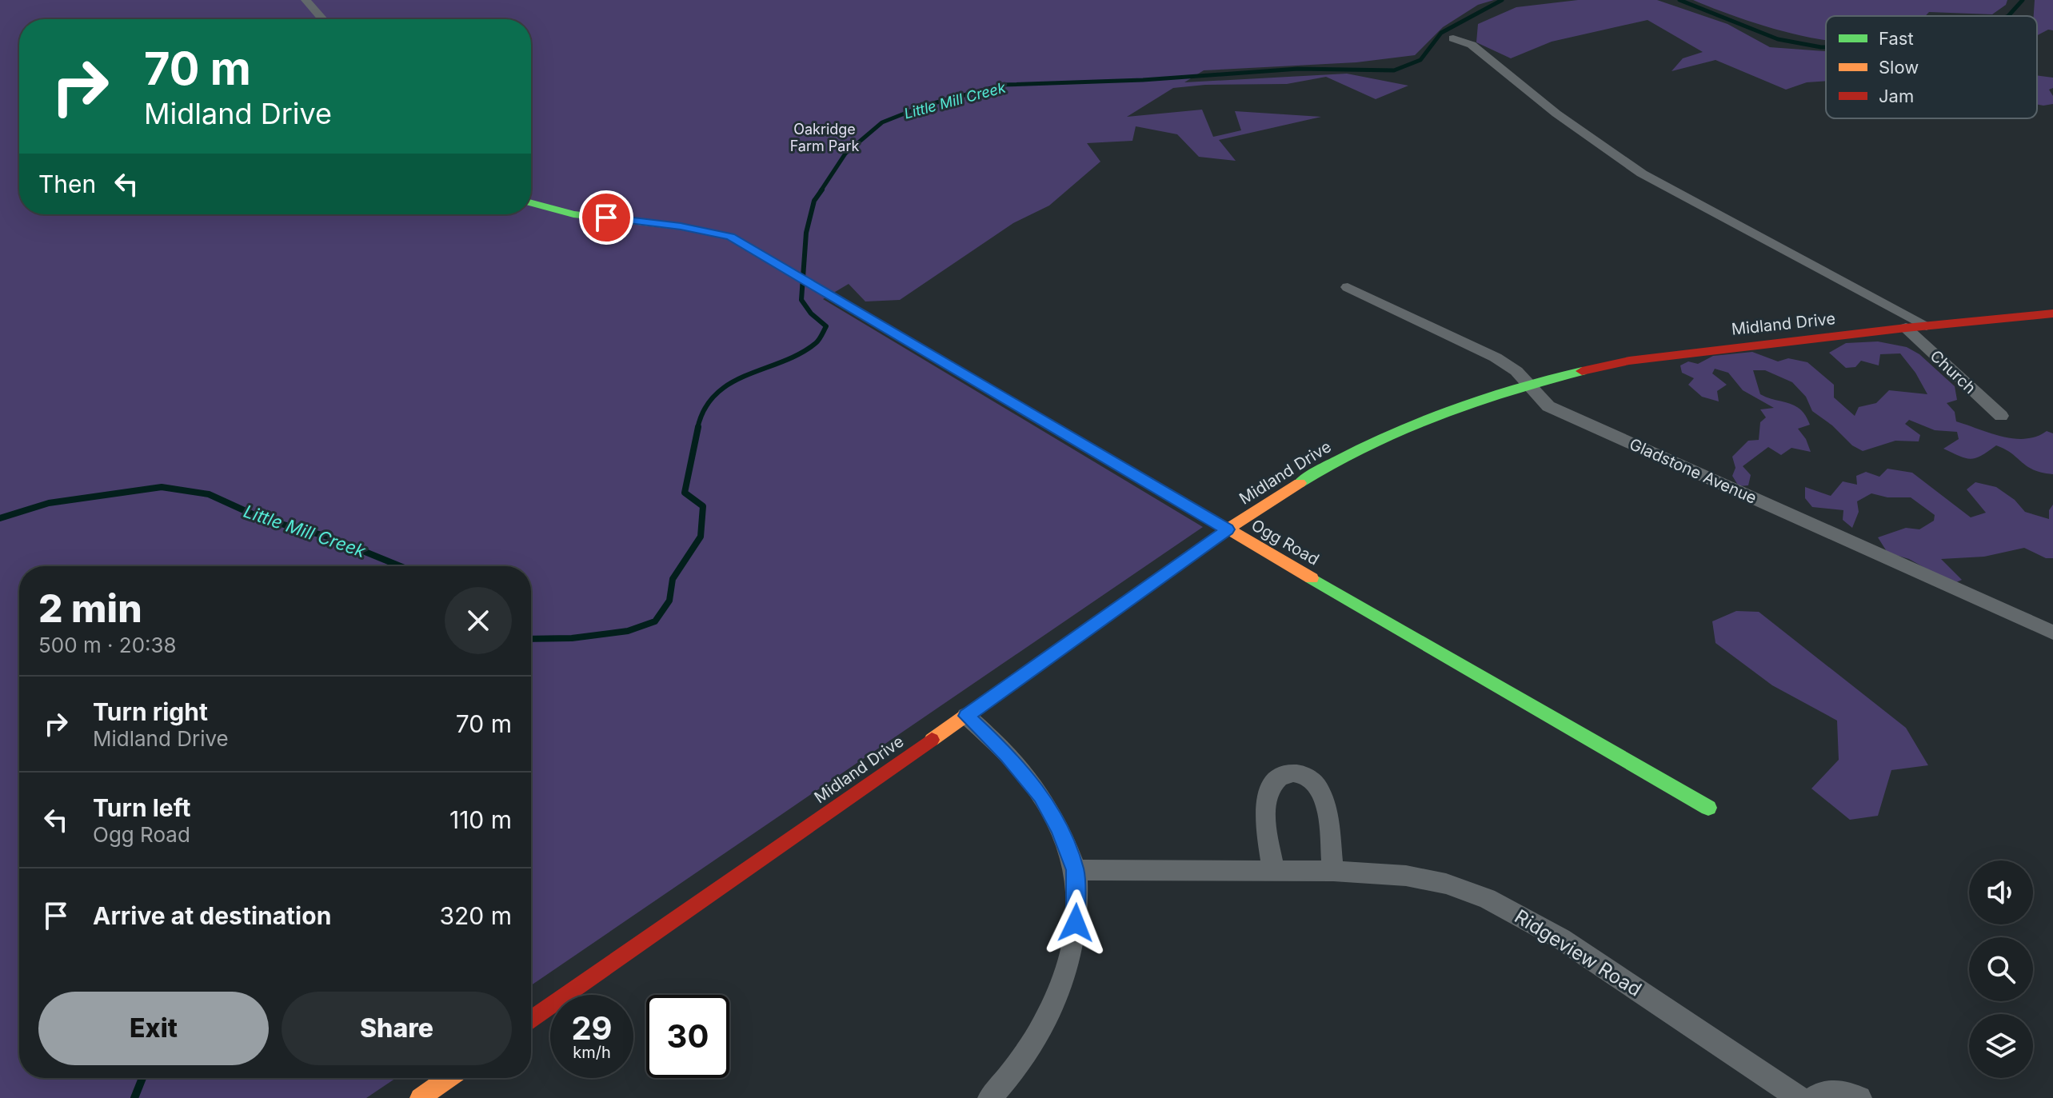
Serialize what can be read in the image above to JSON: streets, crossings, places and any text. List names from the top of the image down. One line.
{"streets":{"main road":["Midland Drive","Ogg Road"],"street":["Church","Gladstone Avenue","Ridgeview Road"]},"crossings":[["Midland Drive","Church"],["Midland Drive","Gladstone Avenue"],["Midland Drive","Ogg Road"]],"water":["Little Mill Creek"],"parks":["Oakridge Farm Park"],"legend":["Fast","Slow","Jam"],"page":{"turn":["70 m","Midland Drive"],"then":"Then","heading":["2 min","500 m · 20:38"],"list":[{"name":"Turn right","note":"Midland Drive","value":"70 m"},{"name":"Turn left","note":"Ogg Road","value":"110 m"},{"name":"Arrive at destination","value":"320 m"}],"buttons":["Exit","Share"],"speed":"29 km/h","limit":"30"}}
